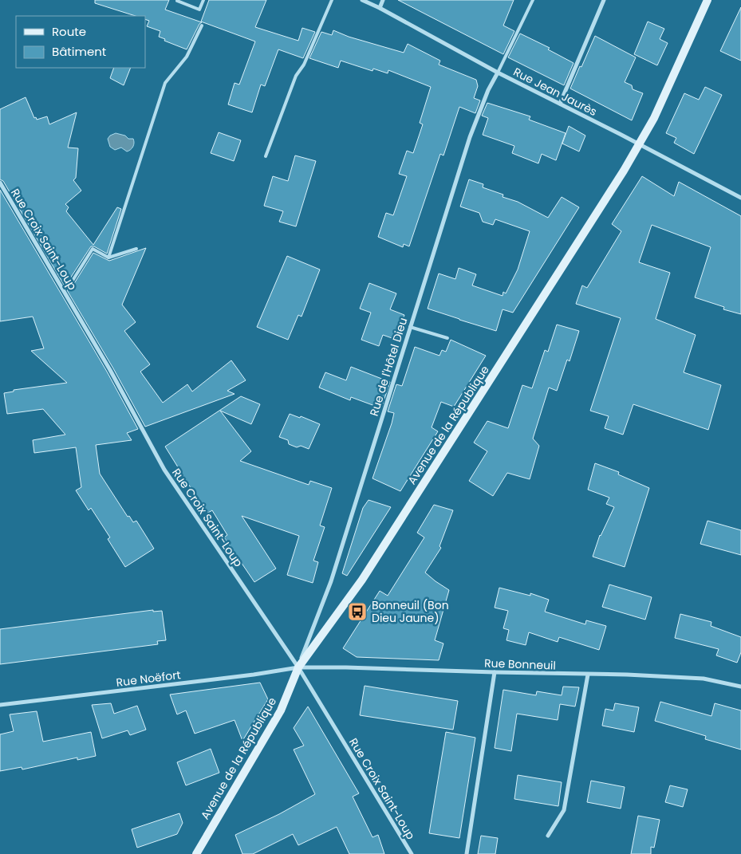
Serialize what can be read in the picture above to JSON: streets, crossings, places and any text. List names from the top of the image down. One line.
{"streets":{"street":["Rue Jean Jaurès","Rue Croix Saint-Loup","Rue de l'Hôtel Dieu","Avenue de la République","Rue Bonneuil","Rue Noëfort"]},"crossings":[["Rue Jean Jaurès","Rue de l'Hôtel Dieu"],["Rue Jean Jaurès","Avenue de la République"],["Rue Croix Saint-Loup","Rue de l'Hôtel Dieu"],["Rue Croix Saint-Loup","Avenue de la République"],["Rue Croix Saint-Loup","Rue Bonneuil"],["Rue Croix Saint-Loup","Rue Noëfort"],["Rue de l'Hôtel Dieu","Avenue de la République"],["Rue de l'Hôtel Dieu","Rue Bonneuil"],["Rue de l'Hôtel Dieu","Rue Noëfort"],["Avenue de la République","Rue Bonneuil"],["Avenue de la République","Rue Noëfort"],["Rue Bonneuil","Rue Noëfort"]],"places":{"bus stop":["Bonneuil (Bon Dieu Jaune)"]},"legend":["Route","Bâtiment"]}
